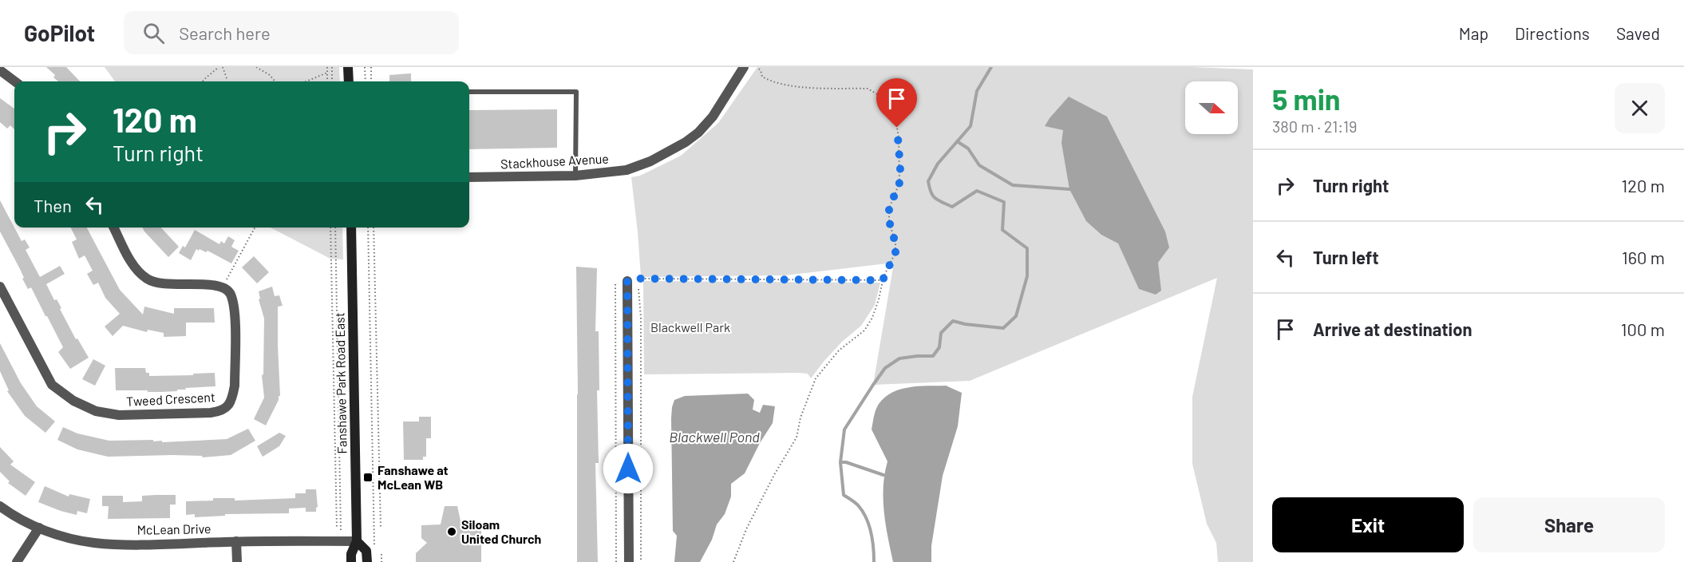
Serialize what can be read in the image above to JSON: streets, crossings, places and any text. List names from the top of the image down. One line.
{"streets":{"main road":["Fanshawe Park Road East"],"street":["Stackhouse Avenue","Tweed Crescent","McLean Drive"]},"crossings":[["Fanshawe Park Road East","McLean Drive"]],"water":["Blackwell Pond"],"parks":["Blackwell Park"],"places":{"transit":["Fanshawe at McLean WB"],"other":["Siloam United Church"]},"north":"right","page":{"header":"GoPilot","search":"Search here","nav":["Map","Directions","Saved"],"heading":["5 min","380 m · 21:19"],"turn":["120 m","Turn right"],"list":[{"name":"Turn right","value":"120 m"},{"name":"Turn left","value":"160 m"},{"name":"Arrive at destination","value":"100 m"}],"then":"Then","buttons":["Exit","Share"]}}
